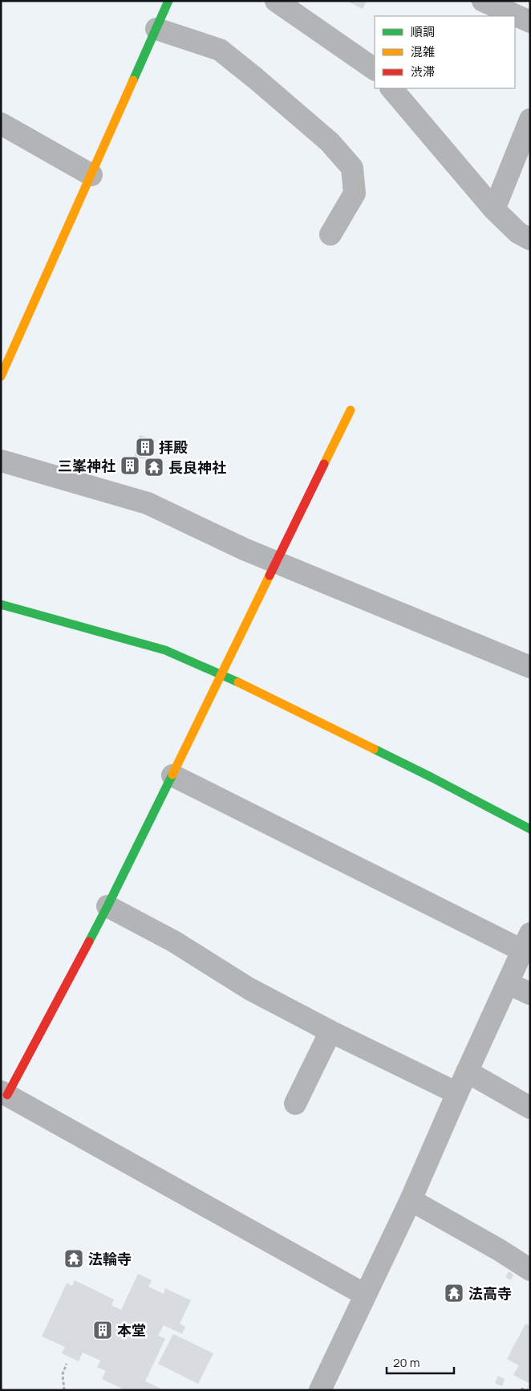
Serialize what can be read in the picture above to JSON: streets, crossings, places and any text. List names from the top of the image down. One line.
{"places":{"building":["拝殿","三峯神社","本堂"],"temple":["長良神社","法輪寺","法高寺"]},"legend":["順調","混雑","渋滞"],"scale_bar":"20 m"}
